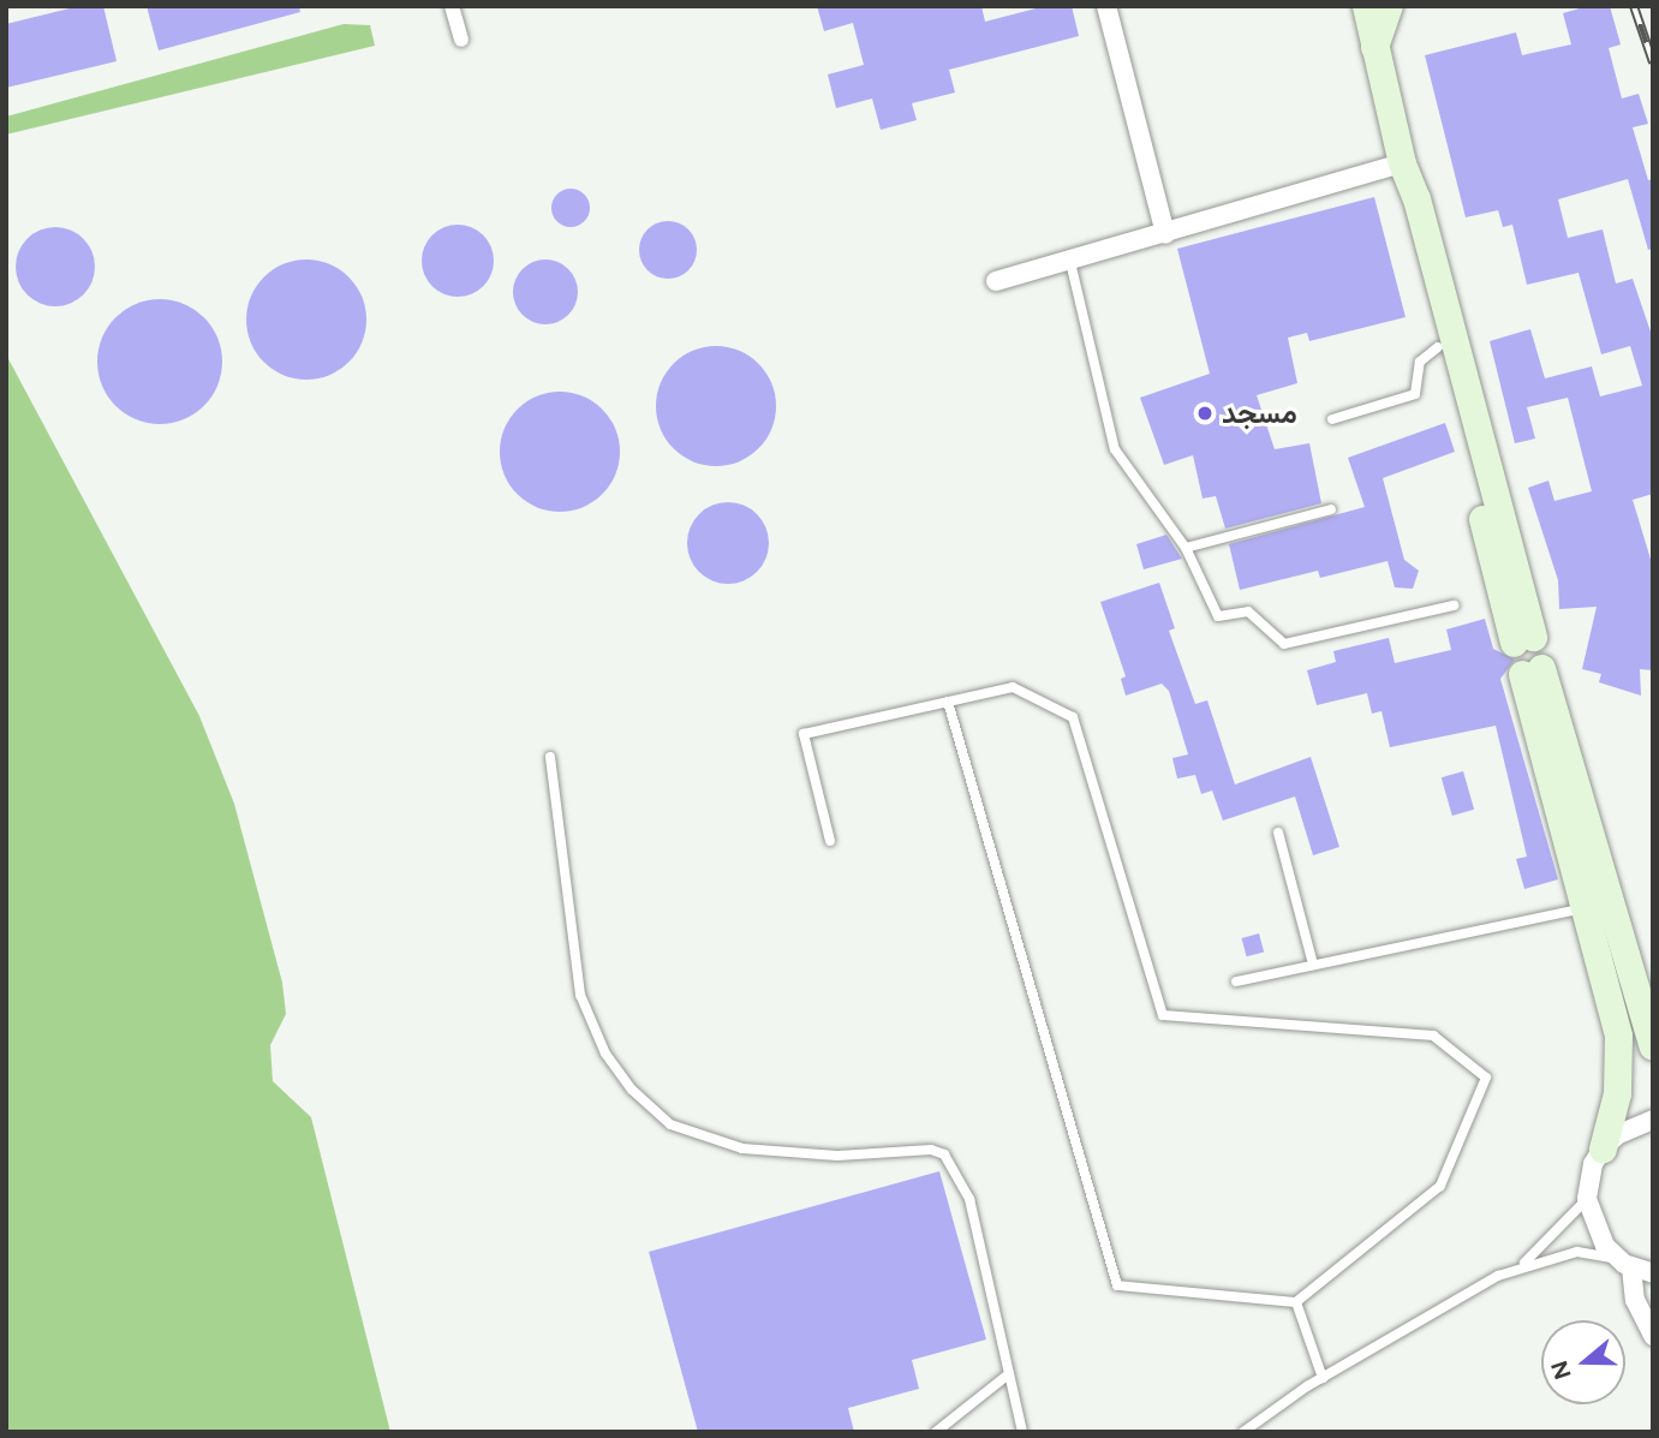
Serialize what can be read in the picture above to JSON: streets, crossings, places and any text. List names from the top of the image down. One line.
{"places":["مسجد"],"north":"left"}
